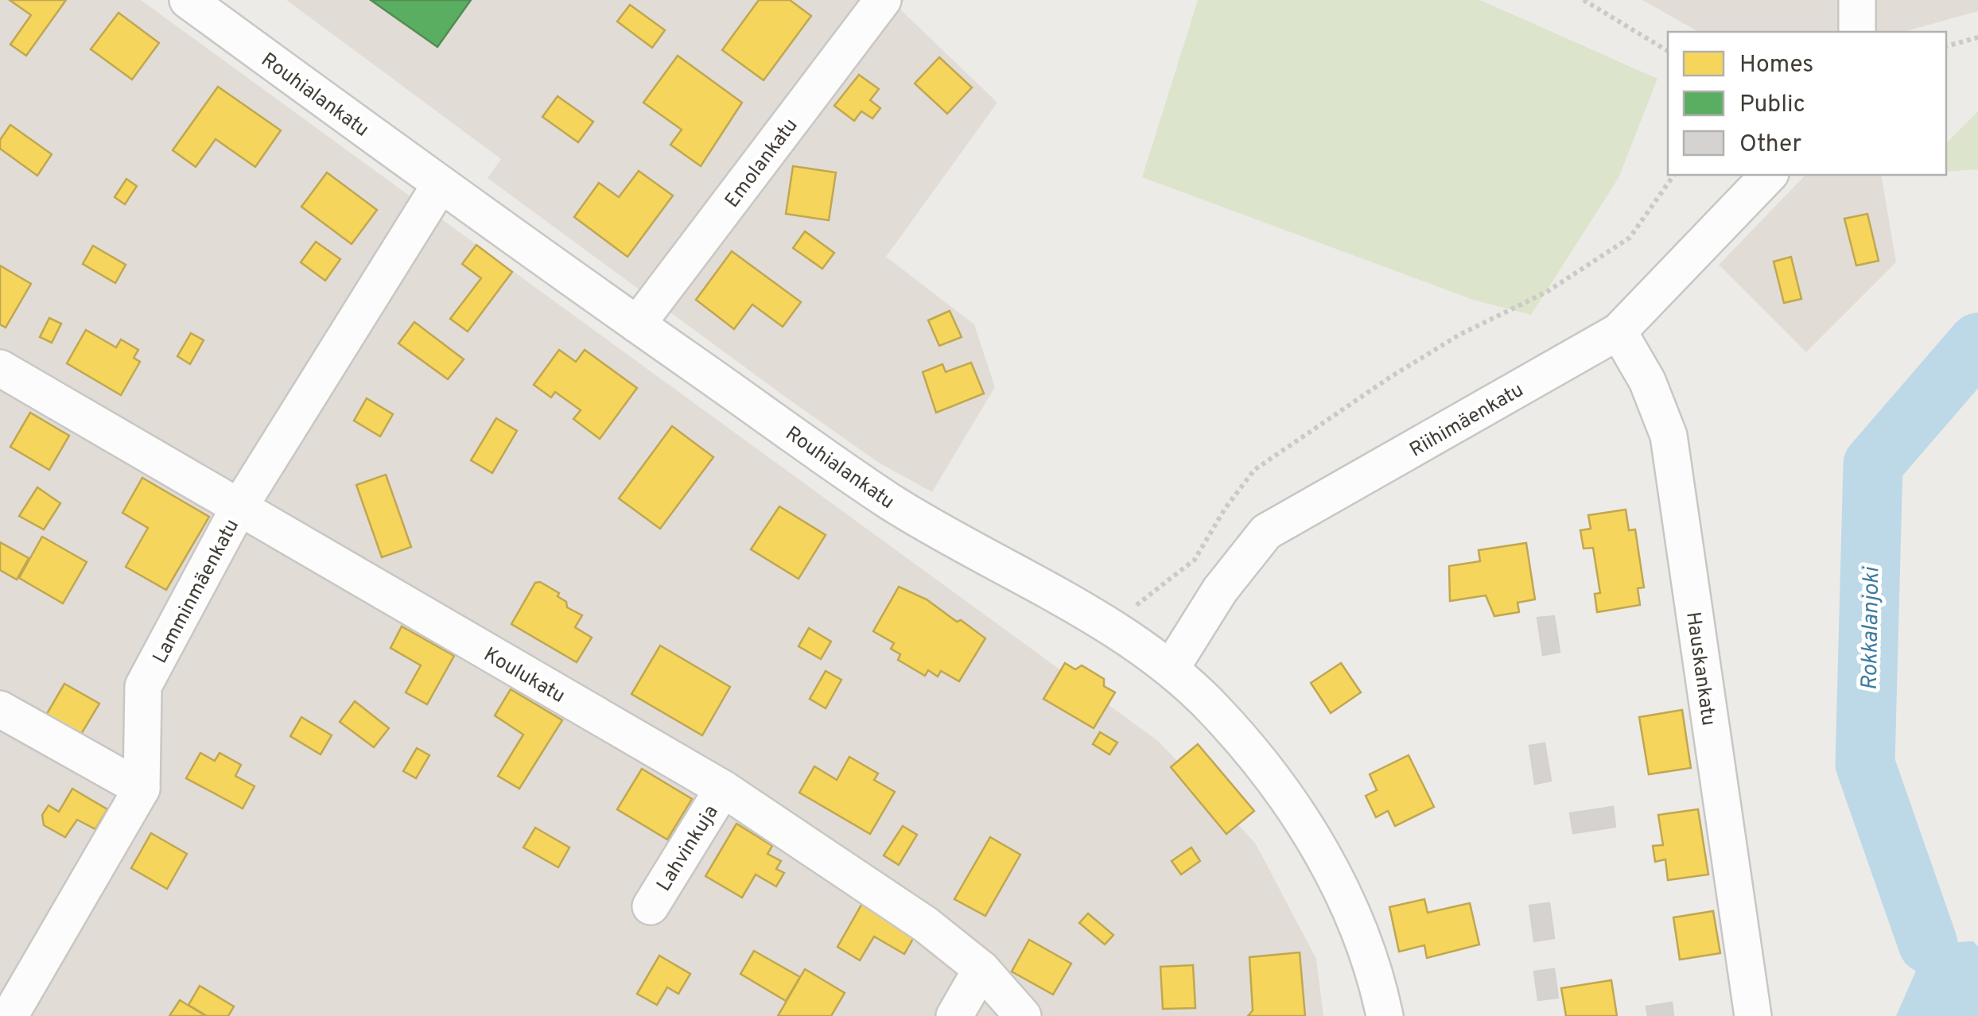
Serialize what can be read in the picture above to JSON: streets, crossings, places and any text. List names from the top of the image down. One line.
{"streets":{"street":["Rouhialankatu","Emolankatu","Riihimäenkatu","Lamminmäenkatu","Hauskankatu","Koulukatu","Lahvinkuja"]},"crossings":[["Rouhialankatu","Emolankatu"],["Rouhialankatu","Riihimäenkatu"],["Rouhialankatu","Lamminmäenkatu"],["Riihimäenkatu","Hauskankatu"],["Lamminmäenkatu","Koulukatu"],["Koulukatu","Lahvinkuja"]],"water":["Rokkalanjoki"],"legend":["Homes","Public","Other"]}
